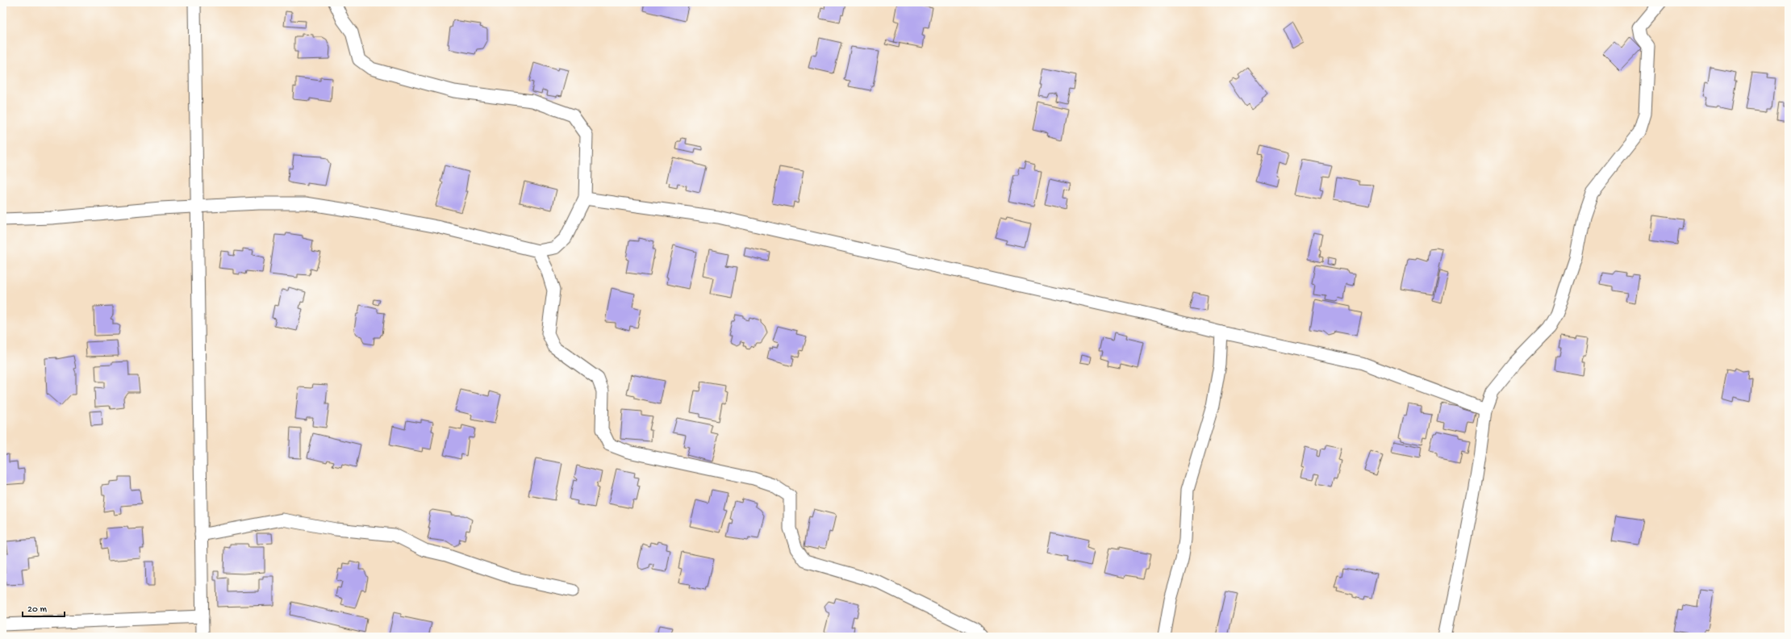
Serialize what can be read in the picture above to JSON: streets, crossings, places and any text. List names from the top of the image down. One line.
{"scale_bar":"20 m"}
